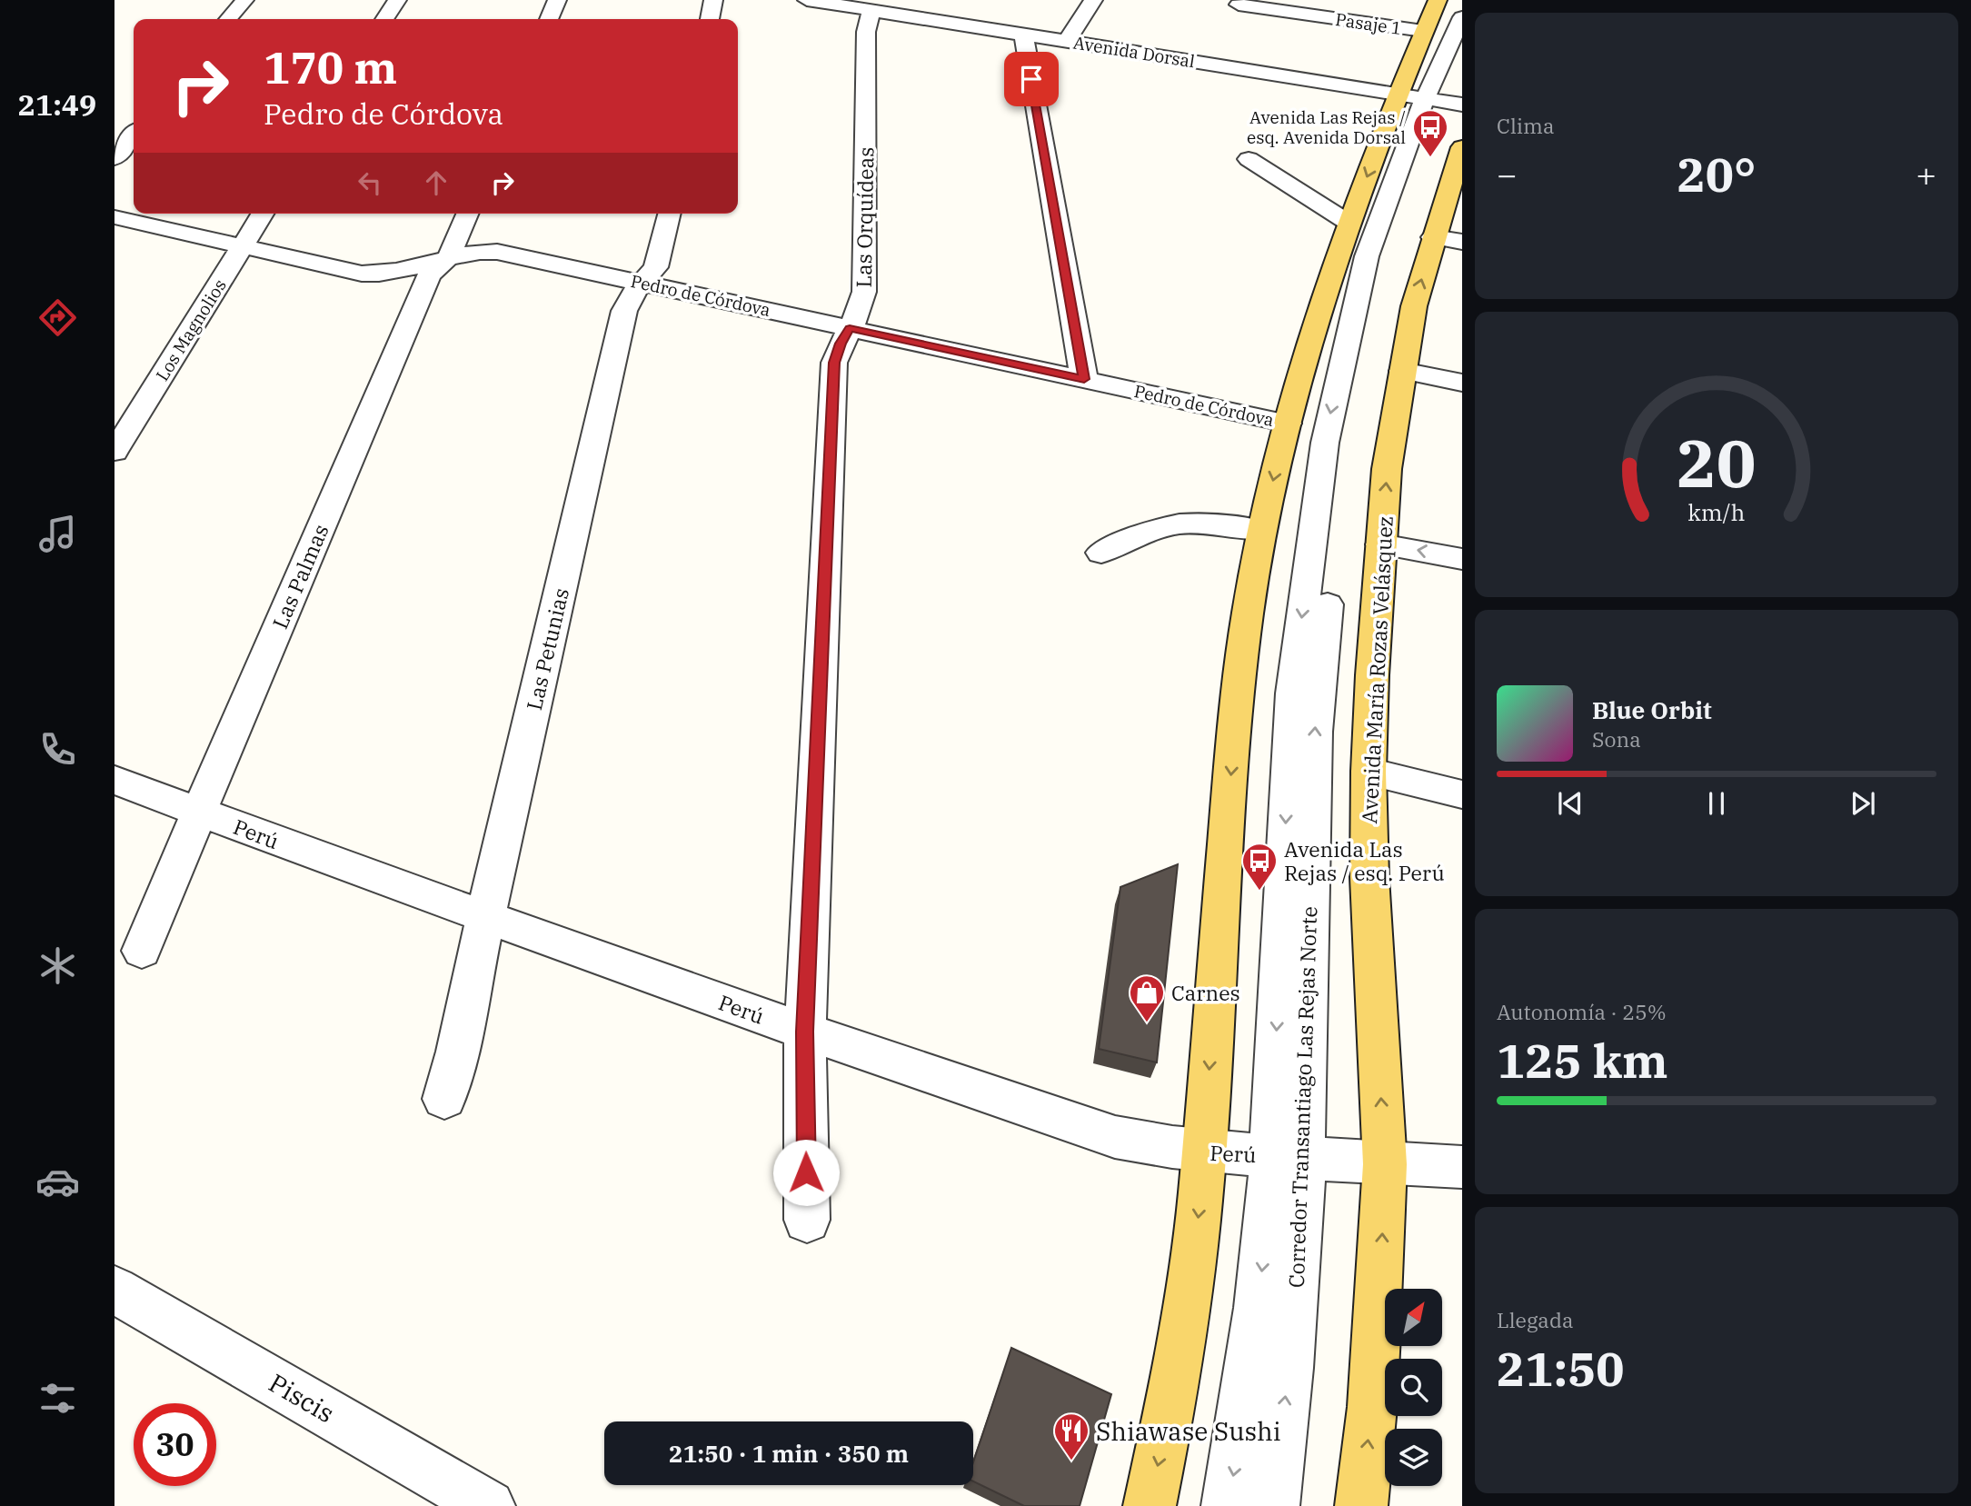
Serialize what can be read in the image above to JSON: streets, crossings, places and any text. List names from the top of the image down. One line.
{"streets":{"main road":["Avenida María Rozas Velásquez"],"street":["Pasaje 1","Avenida Dorsal","Las Orquídeas","Pedro de Córdova","Los Magnolios","Las Palmas","Las Petunias","Perú","Corredor Transantiago Las Rejas Norte","Piscis"]},"crossings":[["Avenida Dorsal","Las Orquídeas"],["Avenida Dorsal","Corredor Transantiago Las Rejas Norte"],["Las Orquídeas","Pedro de Córdova"],["Las Orquídeas","Perú"],["Pedro de Córdova","Los Magnolios"],["Pedro de Córdova","Las Palmas"],["Pedro de Córdova","Las Petunias"],["Las Palmas","Perú"],["Las Petunias","Perú"],["Avenida María Rozas Velásquez","Perú"],["Perú","Corredor Transantiago Las Rejas Norte"]],"places":{"bus stop":["Avenida Las Rejas / esq. Avenida Dorsal","Avenida Las Rejas / esq. Perú"],"shop":["Carnes"],"restaurant":["Shiawase Sushi"]},"north":"top right","page":{"tabs":"21:49","tile":["Clima",["Autonomía · 25%","125 km"],["Llegada","21:50"]],"turn":["170 m","Pedro de Córdova"],"heat":["−","20°","+"],"song":["Blue Orbit","Sona"],"limit":"30","trip":"21:50 · 1 min · 350 m","gauge":["20","km/h"]}}
